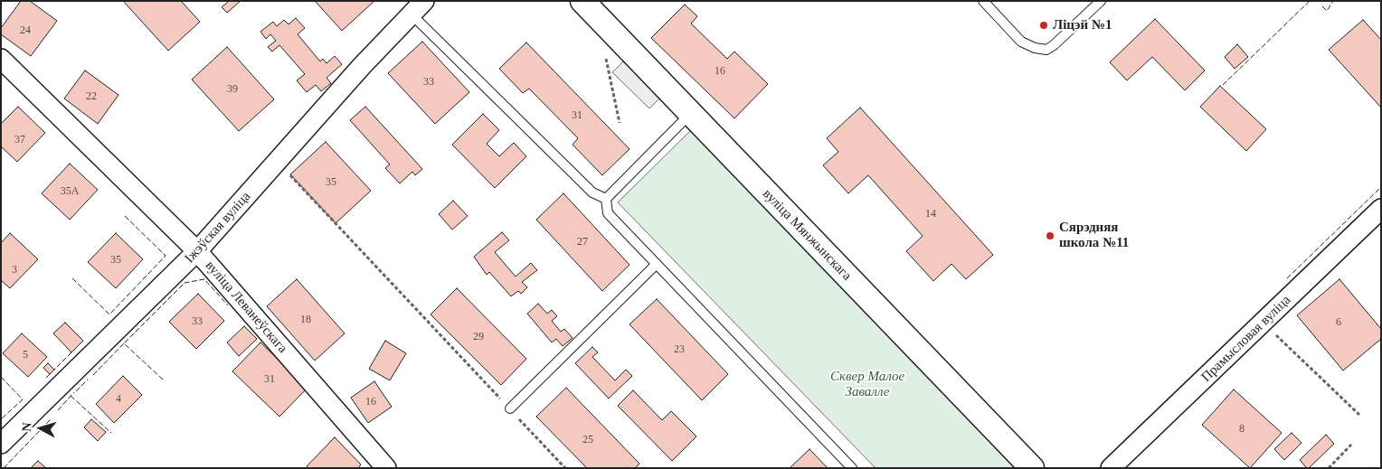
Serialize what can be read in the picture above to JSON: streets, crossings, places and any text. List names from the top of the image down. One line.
{"streets":{"street":["Іжэўская вуліца","вуліца Мянжынскага","вуліца Леванеўскага","Прамысловая вуліца"]},"crossings":[["Іжэўская вуліца","вуліца Леванеўскага"]],"parks":["Сквер Малое Завалле"],"places":["Ліцэй №1","Сярэдняя школа №11"],"house_numbers":["24","16","33","39","22","31","37","35","35А","14","27","35","3","18","33","6","29","23","5","31","4","16","8","25"],"north":"left"}
